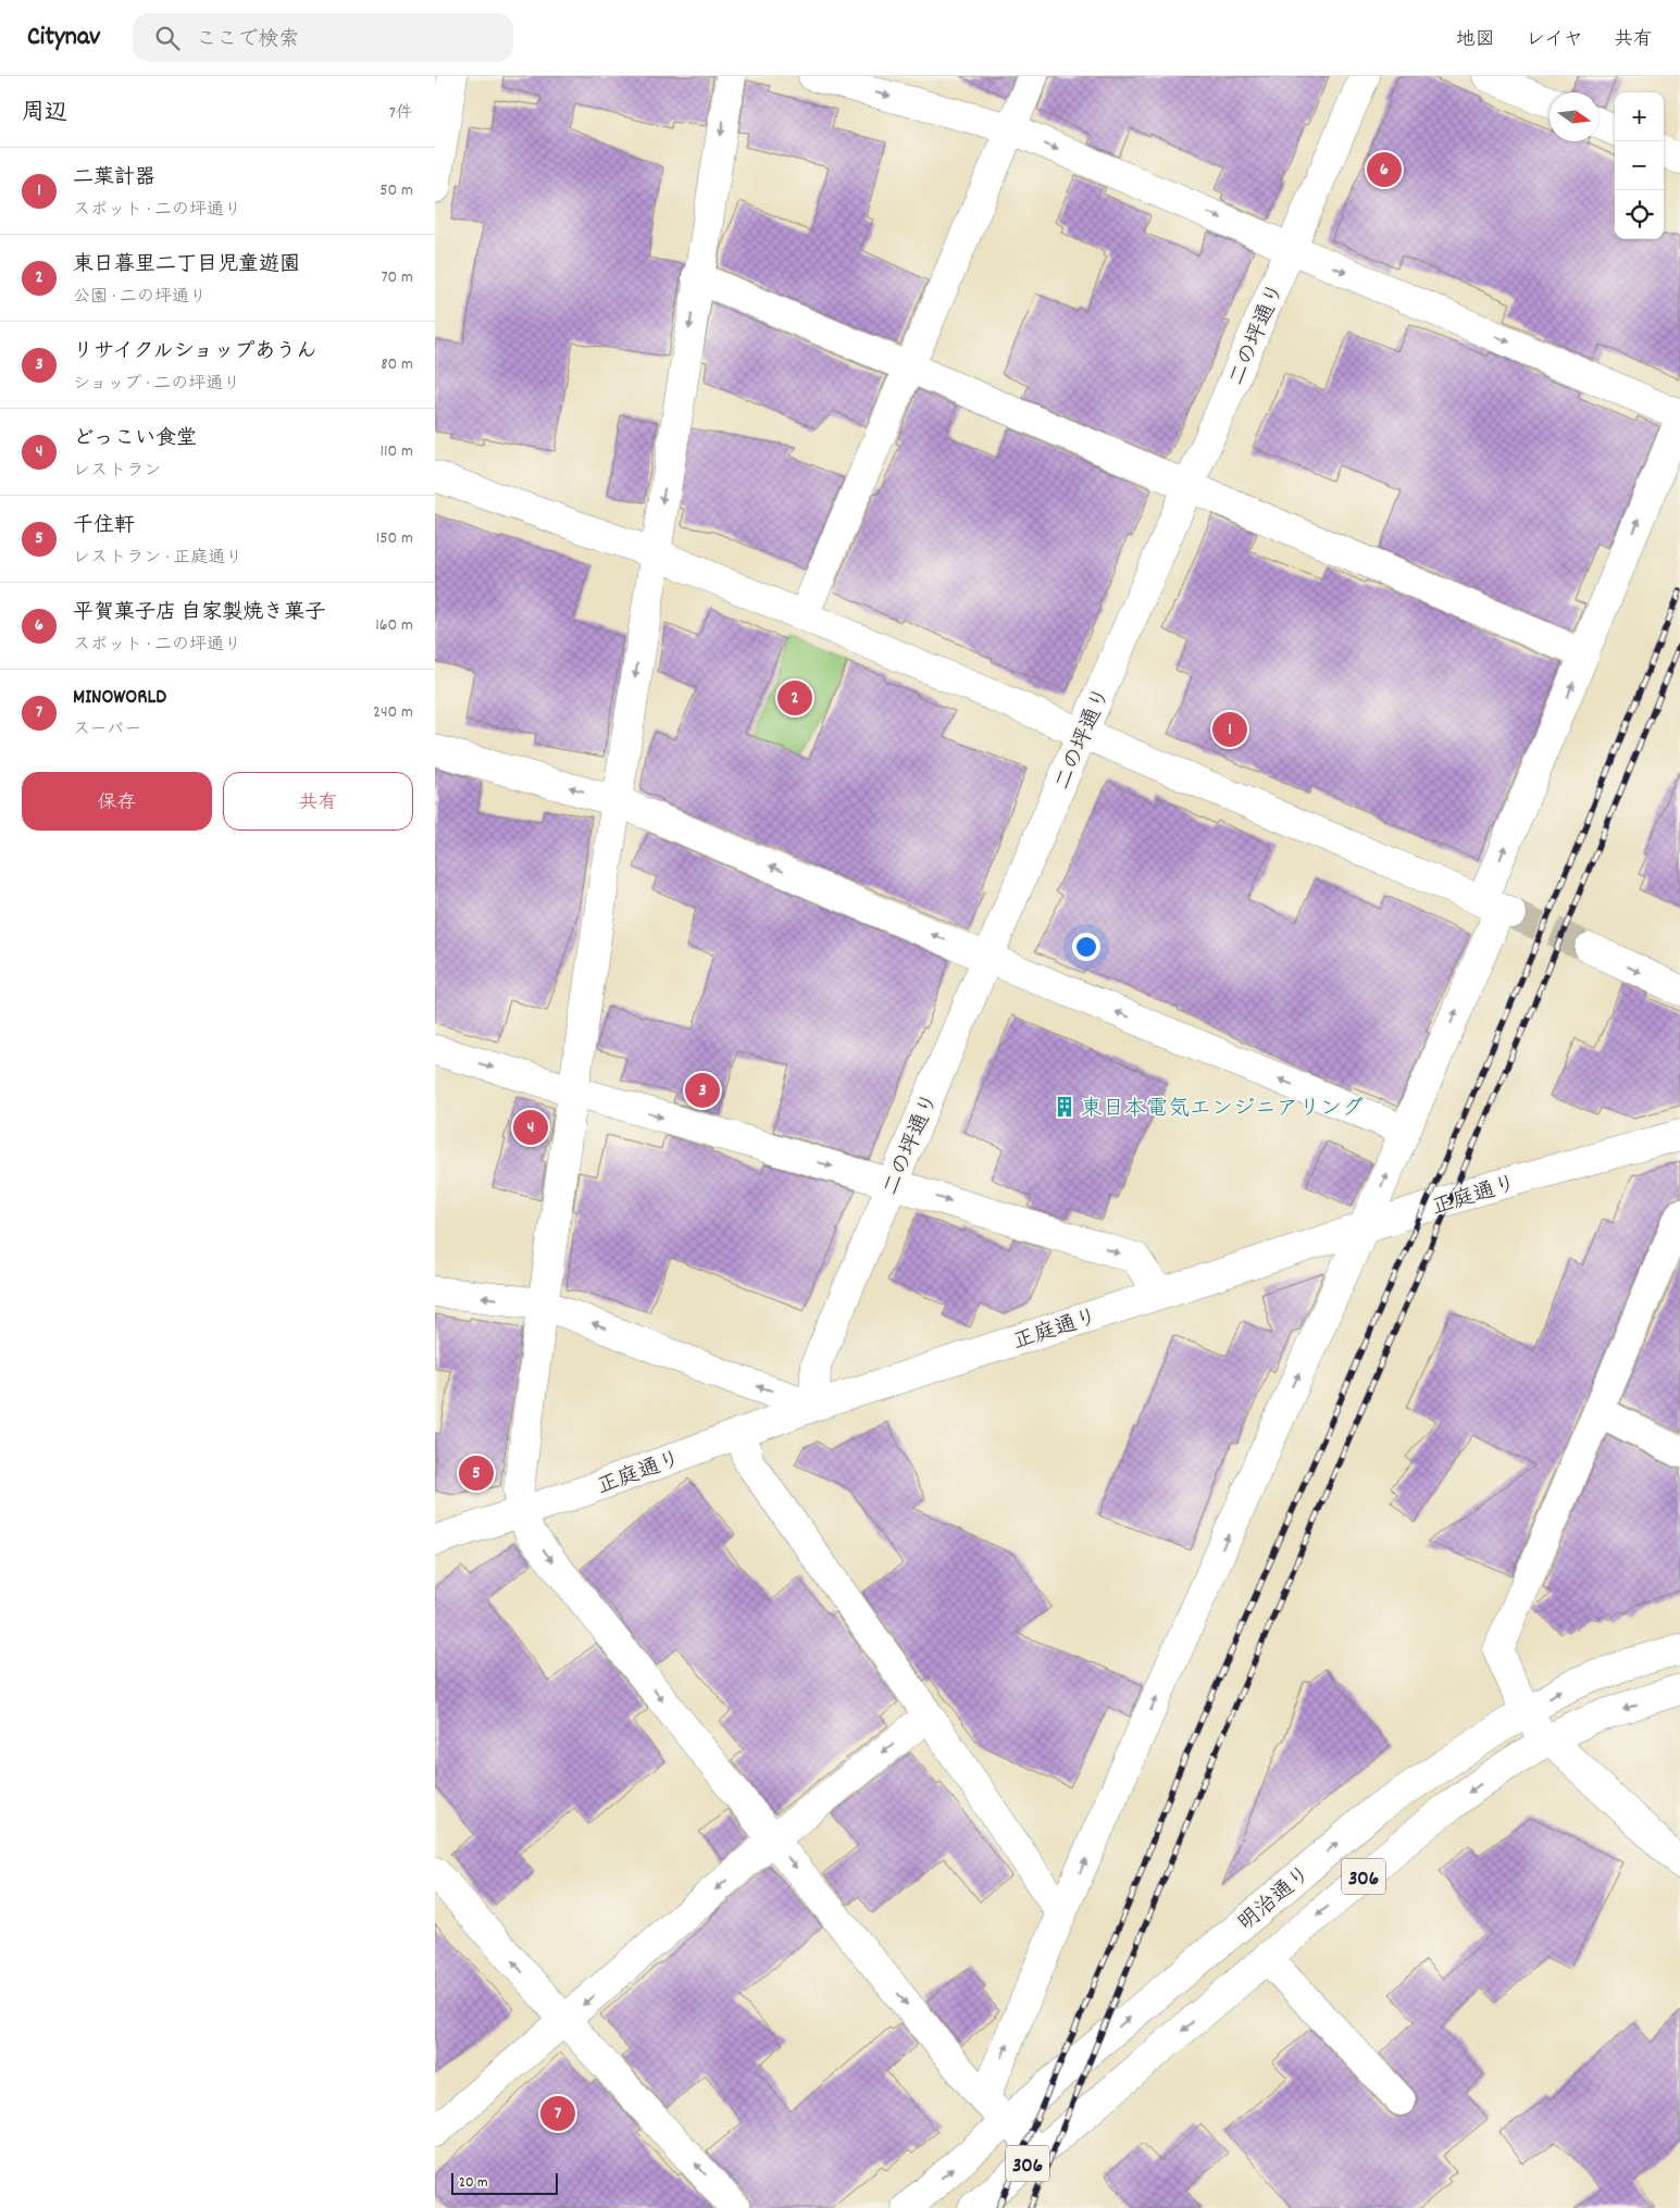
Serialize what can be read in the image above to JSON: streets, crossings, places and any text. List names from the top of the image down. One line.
{"streets":{"street":["二の坪通り","正庭通り","306","明治通り"]},"crossings":[["二の坪通り","正庭通り"]],"places":{"building":["東日本電気エンジニアリング"]},"scale_bar":"20 m","north":"right","page":{"header":"Citynav","search":"ここで検索","nav":["地図","レイヤ","共有"],"heading":["周辺","7件"],"map_buttons":["+","−"],"list":[{"mark":"1","name":"二葉計器","note":"スポット · 二の坪通り","value":"50 m"},{"mark":"2","name":"東日暮里二丁目児童遊園","note":"公園 · 二の坪通り","value":"70 m"},{"mark":"3","name":"リサイクルショップあうん","note":"ショップ · 二の坪通り","value":"80 m"},{"mark":"4","name":"どっこい食堂","note":"レストラン","value":"110 m"},{"mark":"5","name":"千住軒","note":"レストラン · 正庭通り","value":"150 m"},{"mark":"6","name":"平賀菓子店 自家製焼き菓子","note":"スポット · 二の坪通り","value":"160 m"},{"mark":"7","name":"MINOWORLD","note":"スーパー","value":"240 m"}],"pins":["6","2","1","3","4","5","7"],"buttons":["保存","共有"],"scale":"20 m"}}
